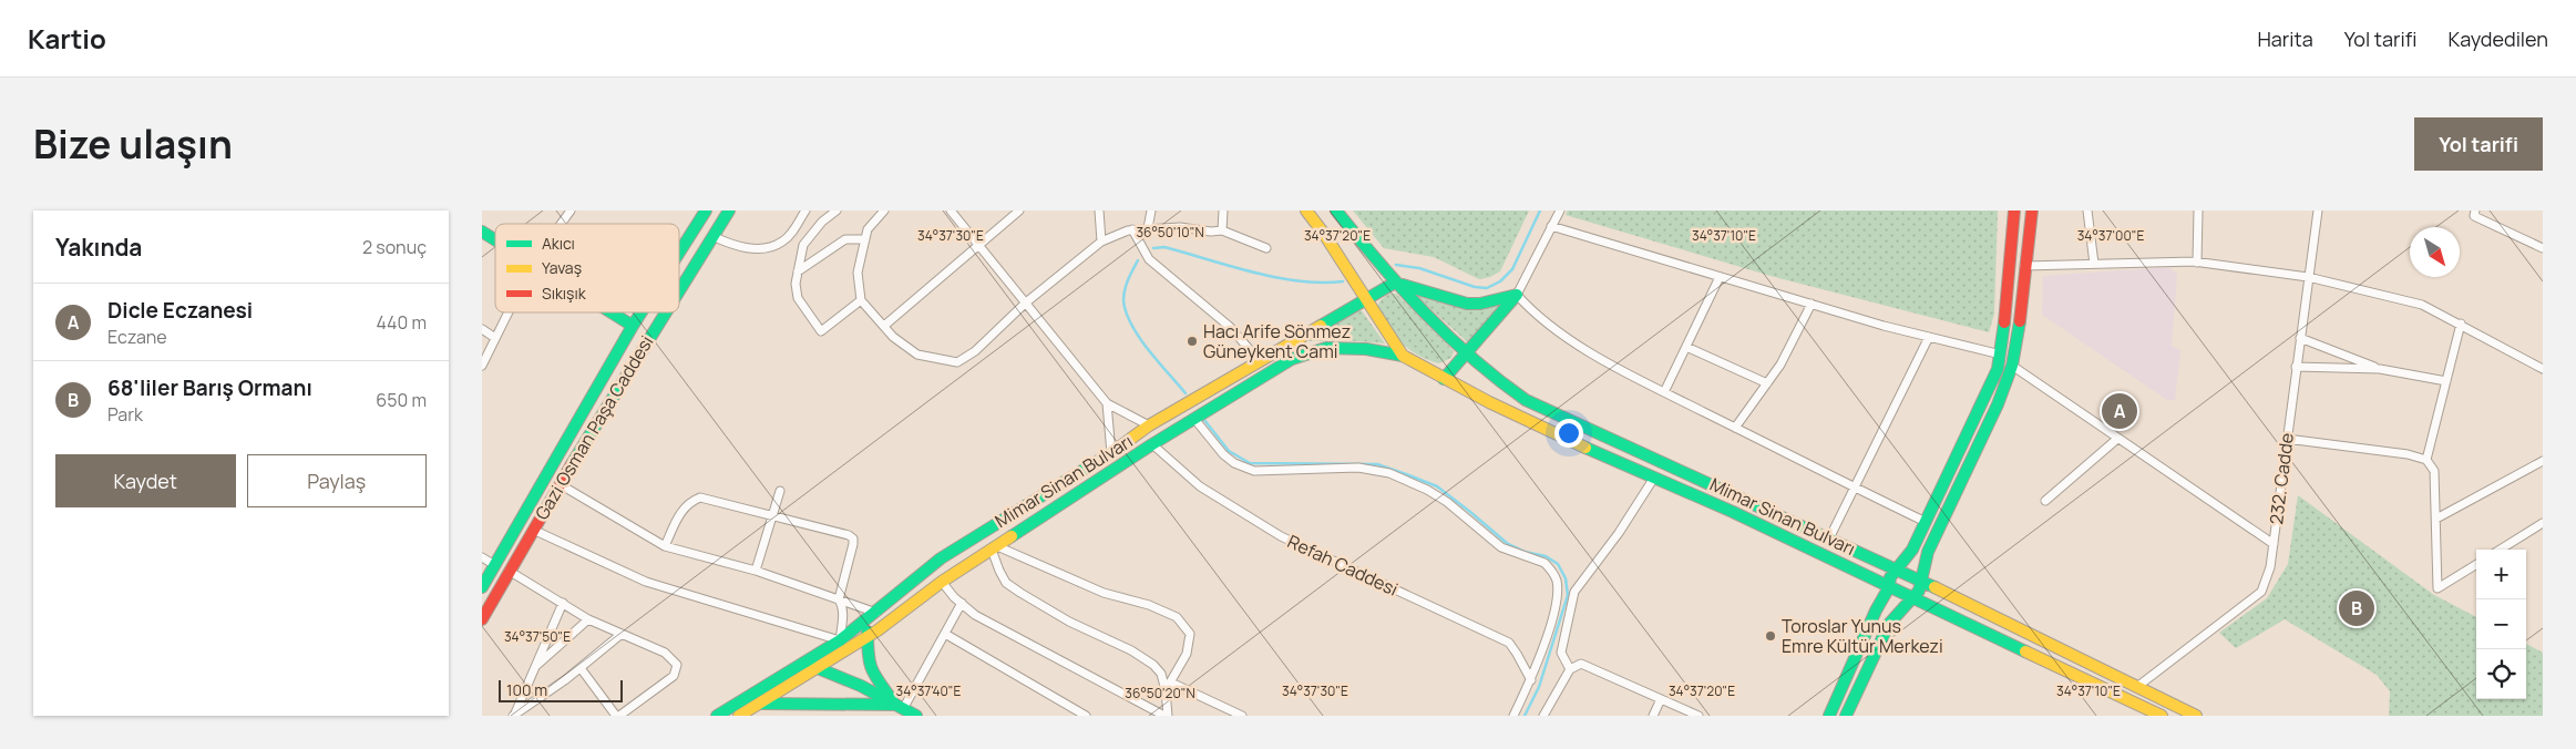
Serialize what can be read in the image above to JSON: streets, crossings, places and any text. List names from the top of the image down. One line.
{"streets":{"main road":["Gazi Osman Paşa Caddesi","Mimar Sinan Bulvarı"],"street":["232. Cadde","Refah Caddesi"]},"crossings":[["232. Cadde","Mimar Sinan Bulvarı"],["Mimar Sinan Bulvarı","Refah Caddesi"]],"places":["Hacı Arife Sönmez Güneykent Cami","Toroslar Yunus Emre Kültür Merkezi"],"legend":["Akıcı","Yavaş","Sıkışık"],"scale_bar":"100 m","north":"bottom right","page":{"header":"Kartio","nav":["Harita","Yol tarifi","Kaydedilen"],"title":"Bize ulaşın","buttons":["Yol tarifi",["Kaydet","Paylaş"]],"heading":["Yakında","2 sonuç"],"list":[{"mark":"A","name":"Dicle Eczanesi","note":"Eczane","value":"440 m"},{"mark":"B","name":"68'liler Barış Ormanı","note":"Park","value":"650 m"}],"pins":["A","B"],"map_buttons":["+","−"],"scale":"100 m"},"coordinates":["36°50'10\"N","34°37'30\"E","34°37'20\"E","34°37'10\"E","34°37'00\"E","34°37'50\"E","34°37'40\"E","36°50'20\"N"]}
